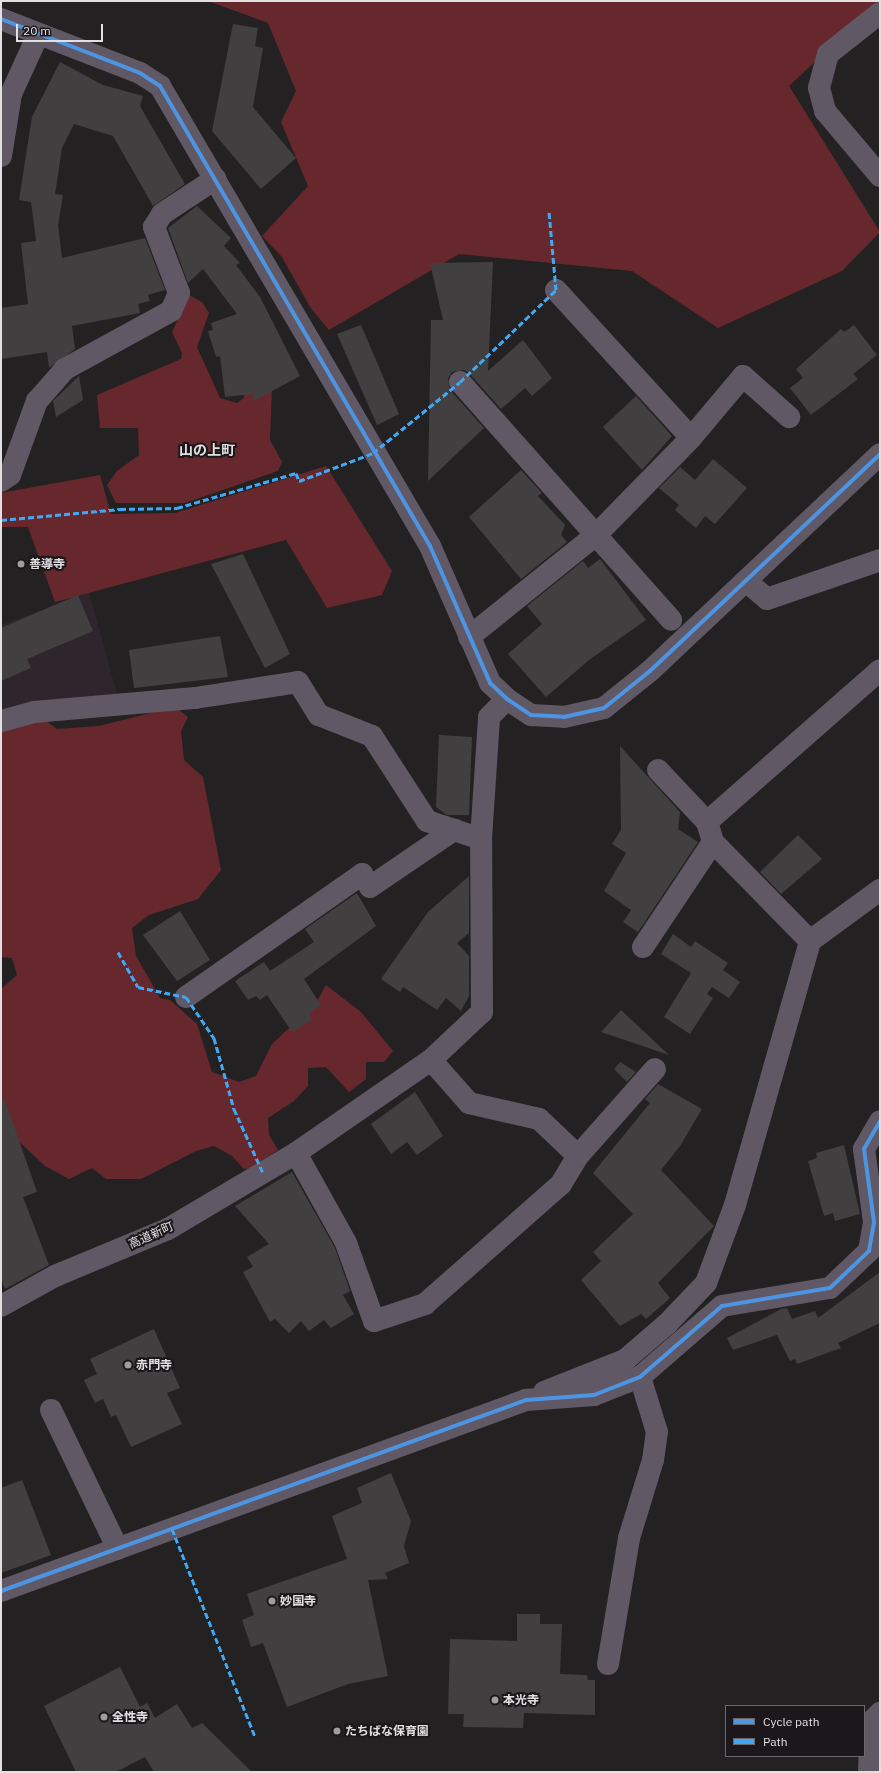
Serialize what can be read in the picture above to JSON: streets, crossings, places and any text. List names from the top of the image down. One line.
{"streets":{"street":["高道新町"]},"districts":["山の上町"],"places":["善導寺","赤門寺","妙国寺","本光寺","全性寺","たちばな保育園"],"legend":["Cycle path","Path"],"scale_bar":"20 m"}
